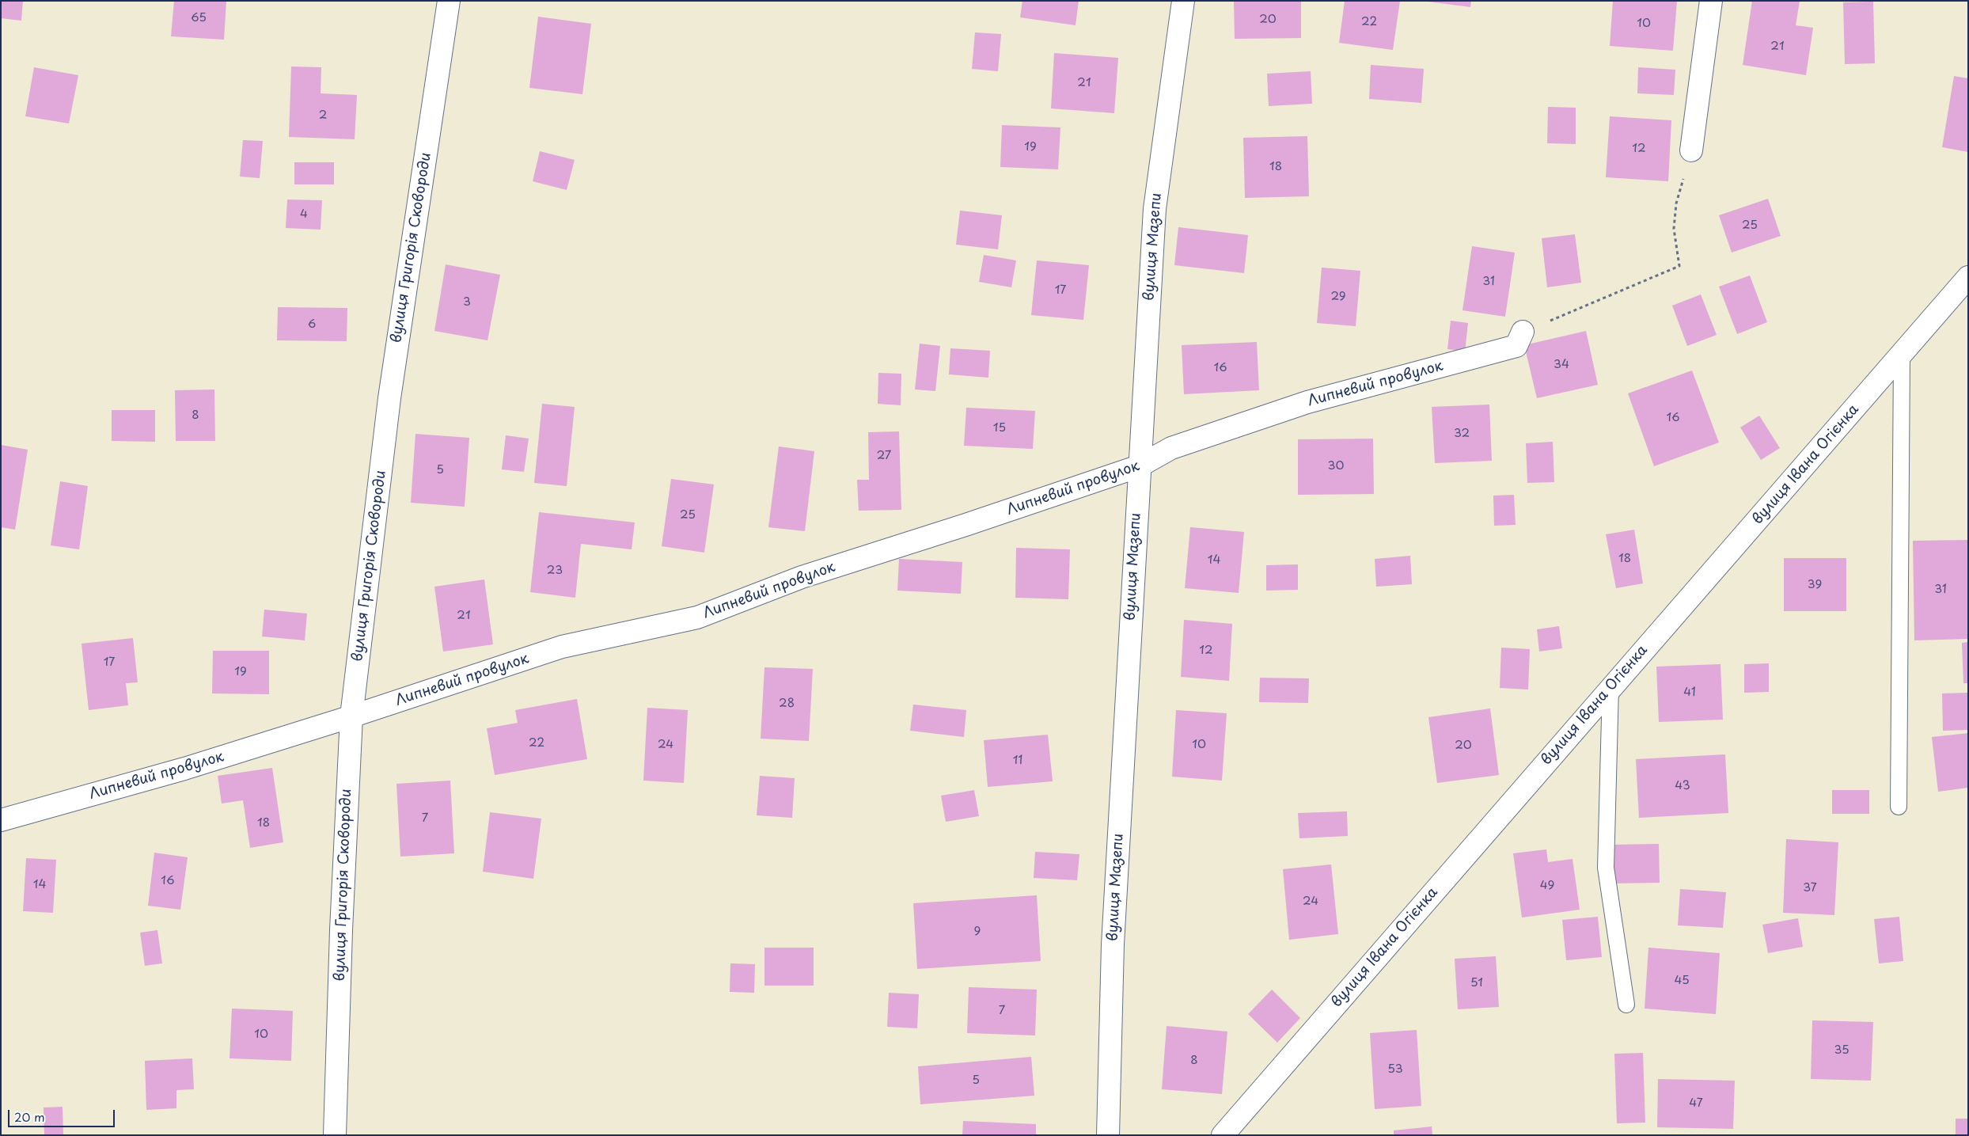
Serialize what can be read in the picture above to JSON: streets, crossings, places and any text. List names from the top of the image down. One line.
{"streets":{"street":["вулиця Мазепи","вулиця Григорія Сковороди","Липневий провулок","вулиця Івана Огієнка"]},"crossings":[["вулиця Мазепи","Липневий провулок"],["вулиця Григорія Сковороди","Липневий провулок"]],"house_numbers":["65","20","22","10","21","21","2","19","12","18","4","25","31","17","29","3","6","34","16","8","16","15","32","27","30","5","25","18","14","23","39","31","21","12","17","19","41","28","22","24","10","20","11","43","7","18","16","14","49","37","24","9","45","51","7","10","35","8","53","5","47"],"scale_bar":"20 m"}
